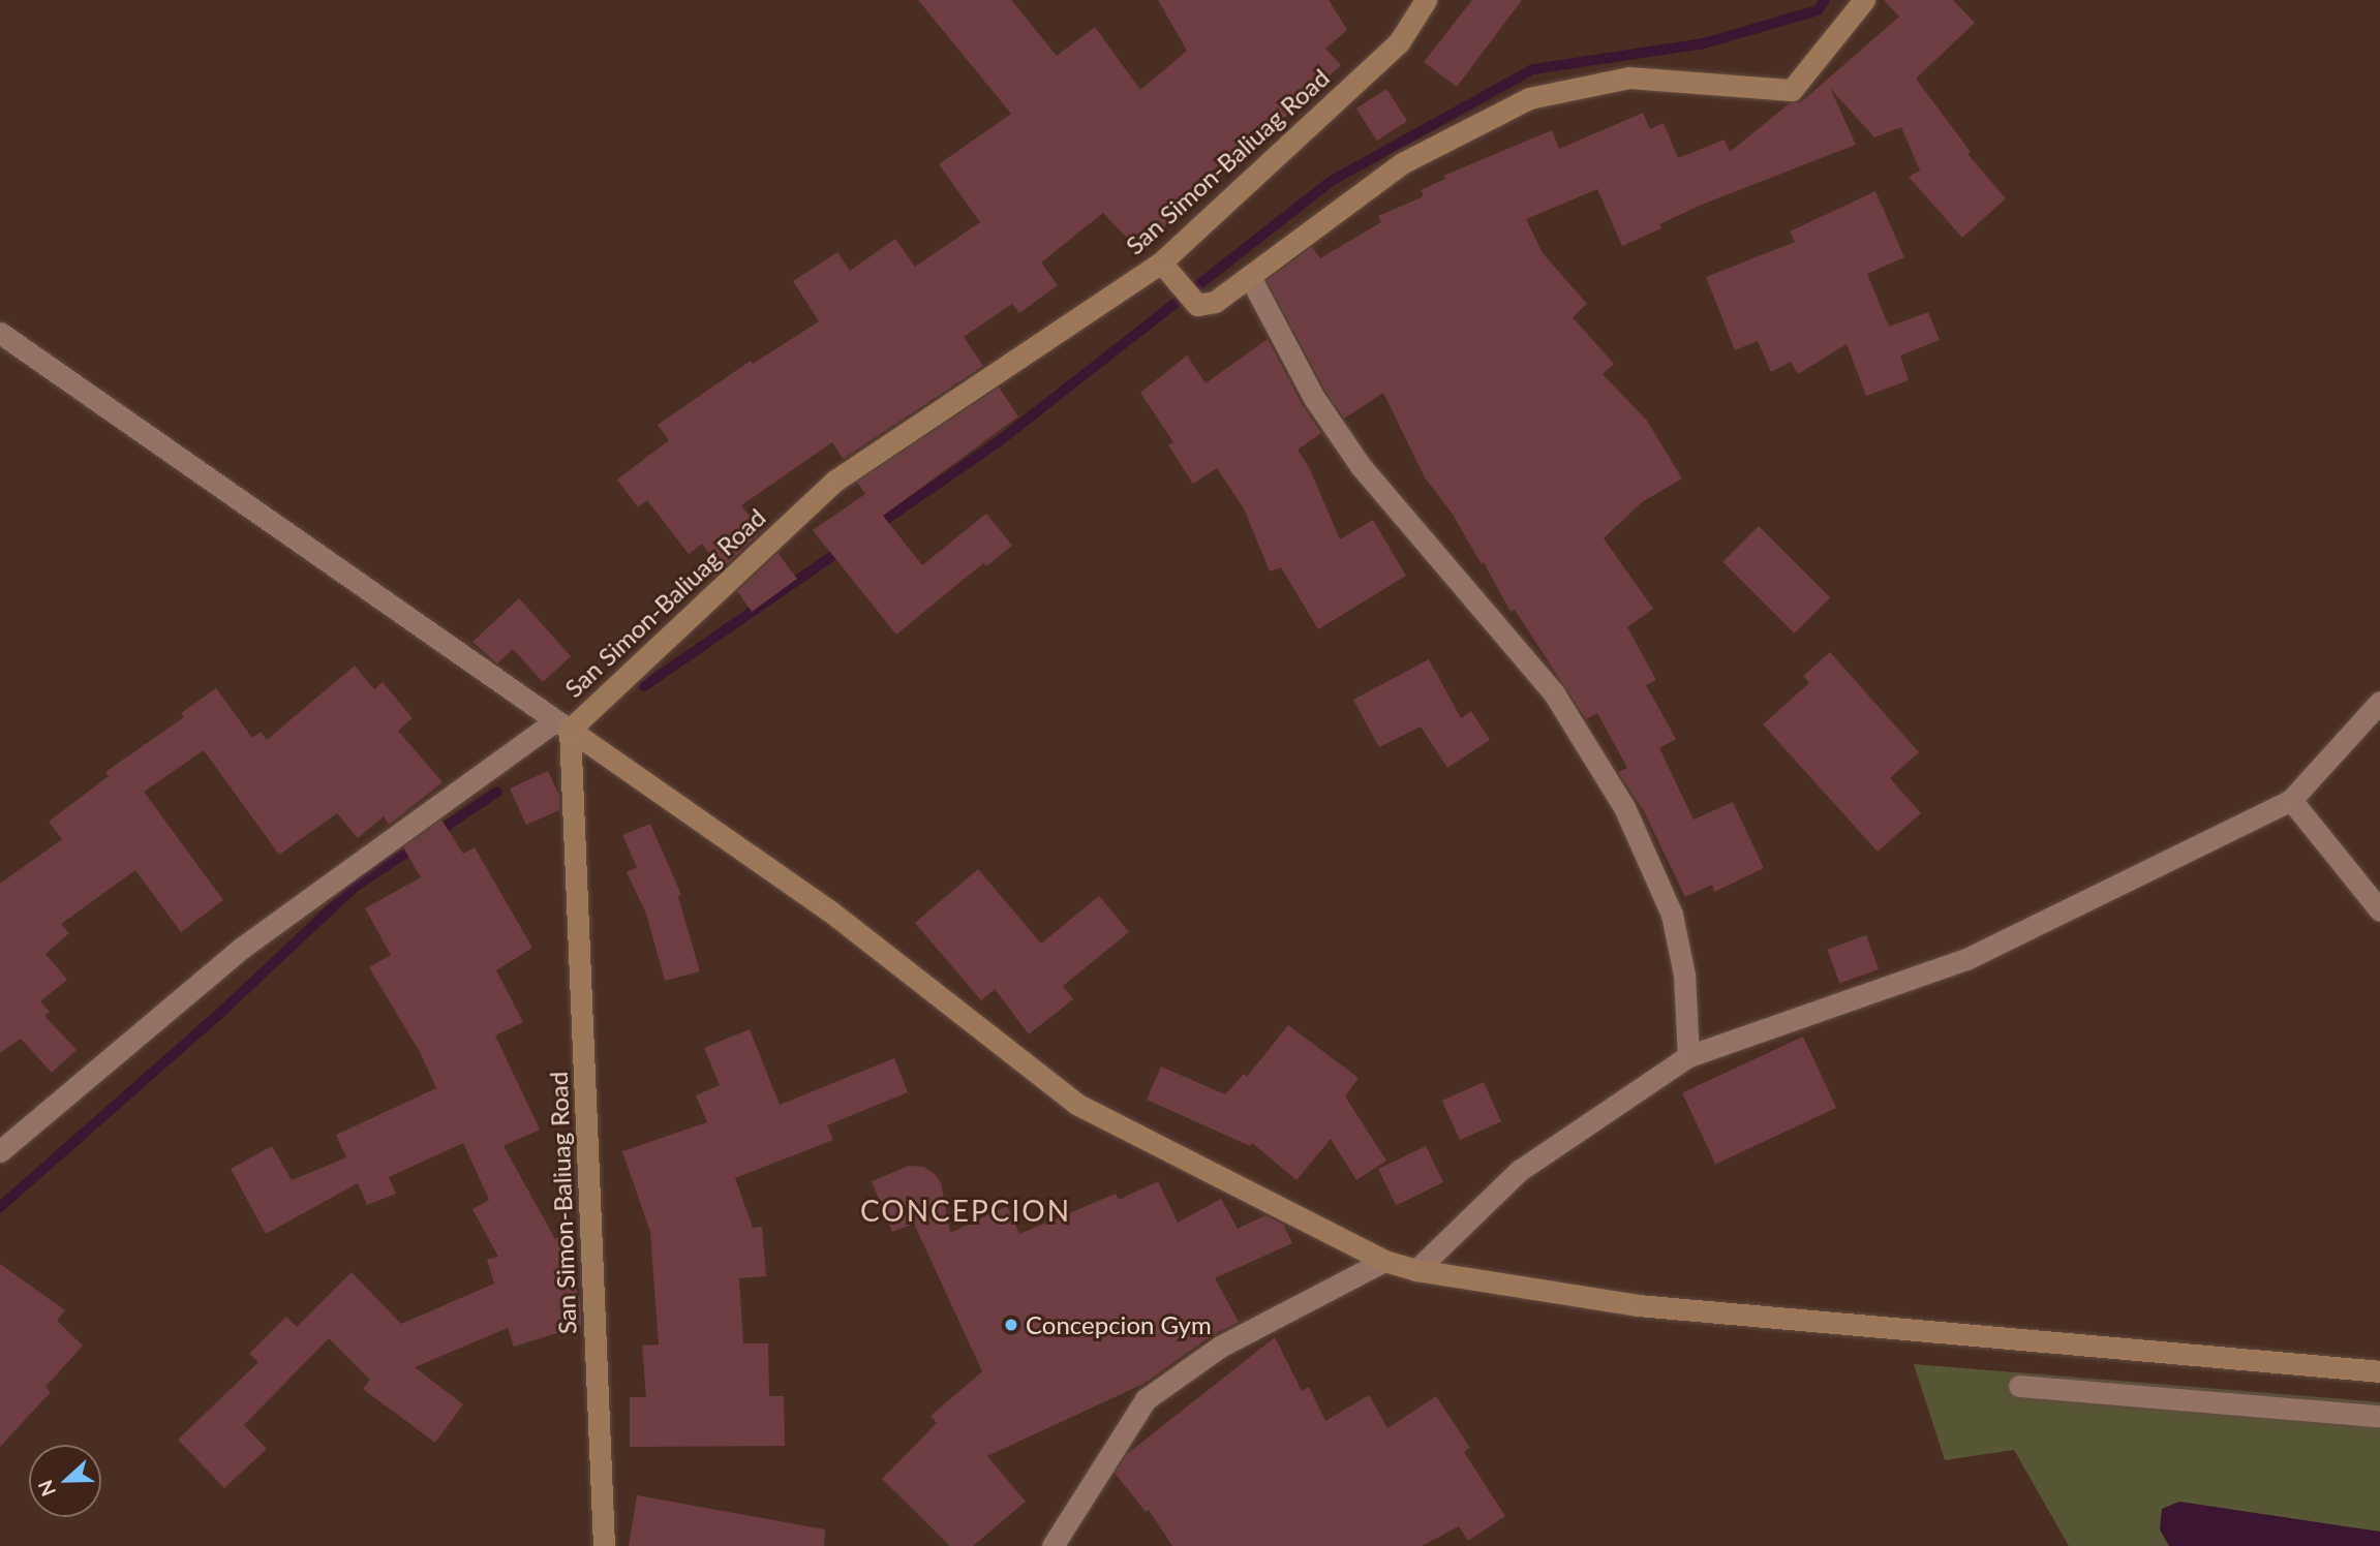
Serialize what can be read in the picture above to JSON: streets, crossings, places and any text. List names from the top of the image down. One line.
{"streets":{"main road":["San Simon-Baliuag Road"]},"districts":["CONCEPCION"],"places":["Concepcion Gym"],"north":"left"}
